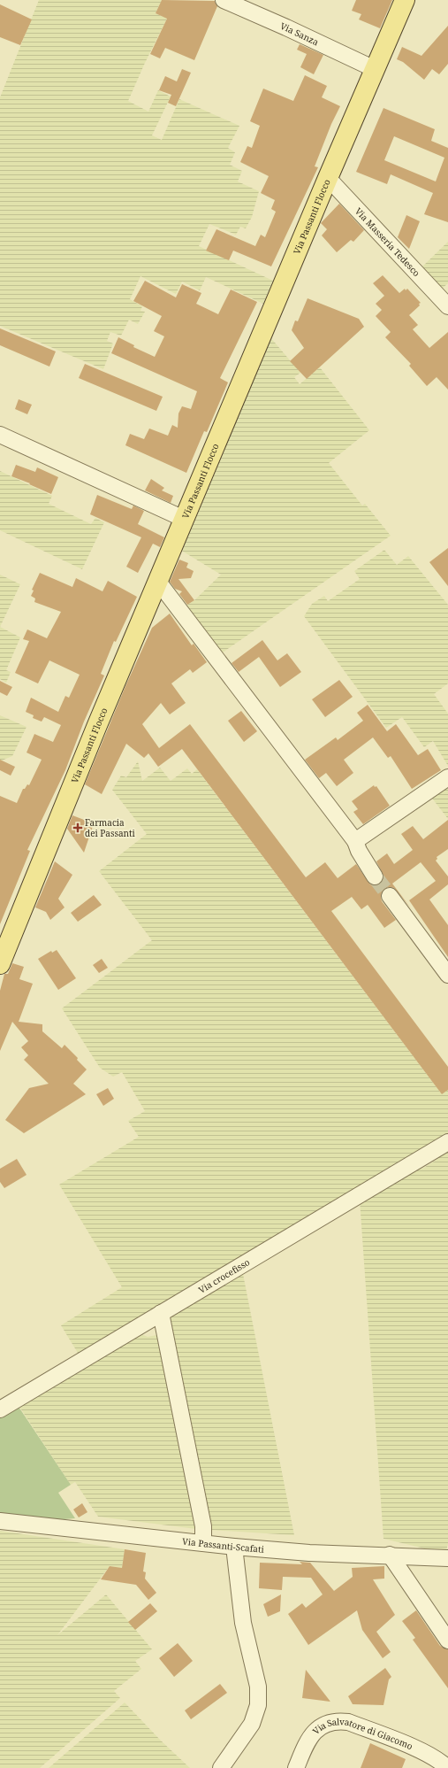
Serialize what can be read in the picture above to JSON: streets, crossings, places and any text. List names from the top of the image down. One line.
{"streets":{"main road":["Via Passanti Flocco"],"street":["Via Sanza","Via Masseria Tedesco","Via crocefisso","Via Passanti-Scafati","Via Salvatore di Giacomo"]},"crossings":[["Via Sanza","Via Passanti Flocco"],["Via Passanti Flocco","Via Masseria Tedesco"]],"places":{"health":["Farmacia dei Passanti"]}}
